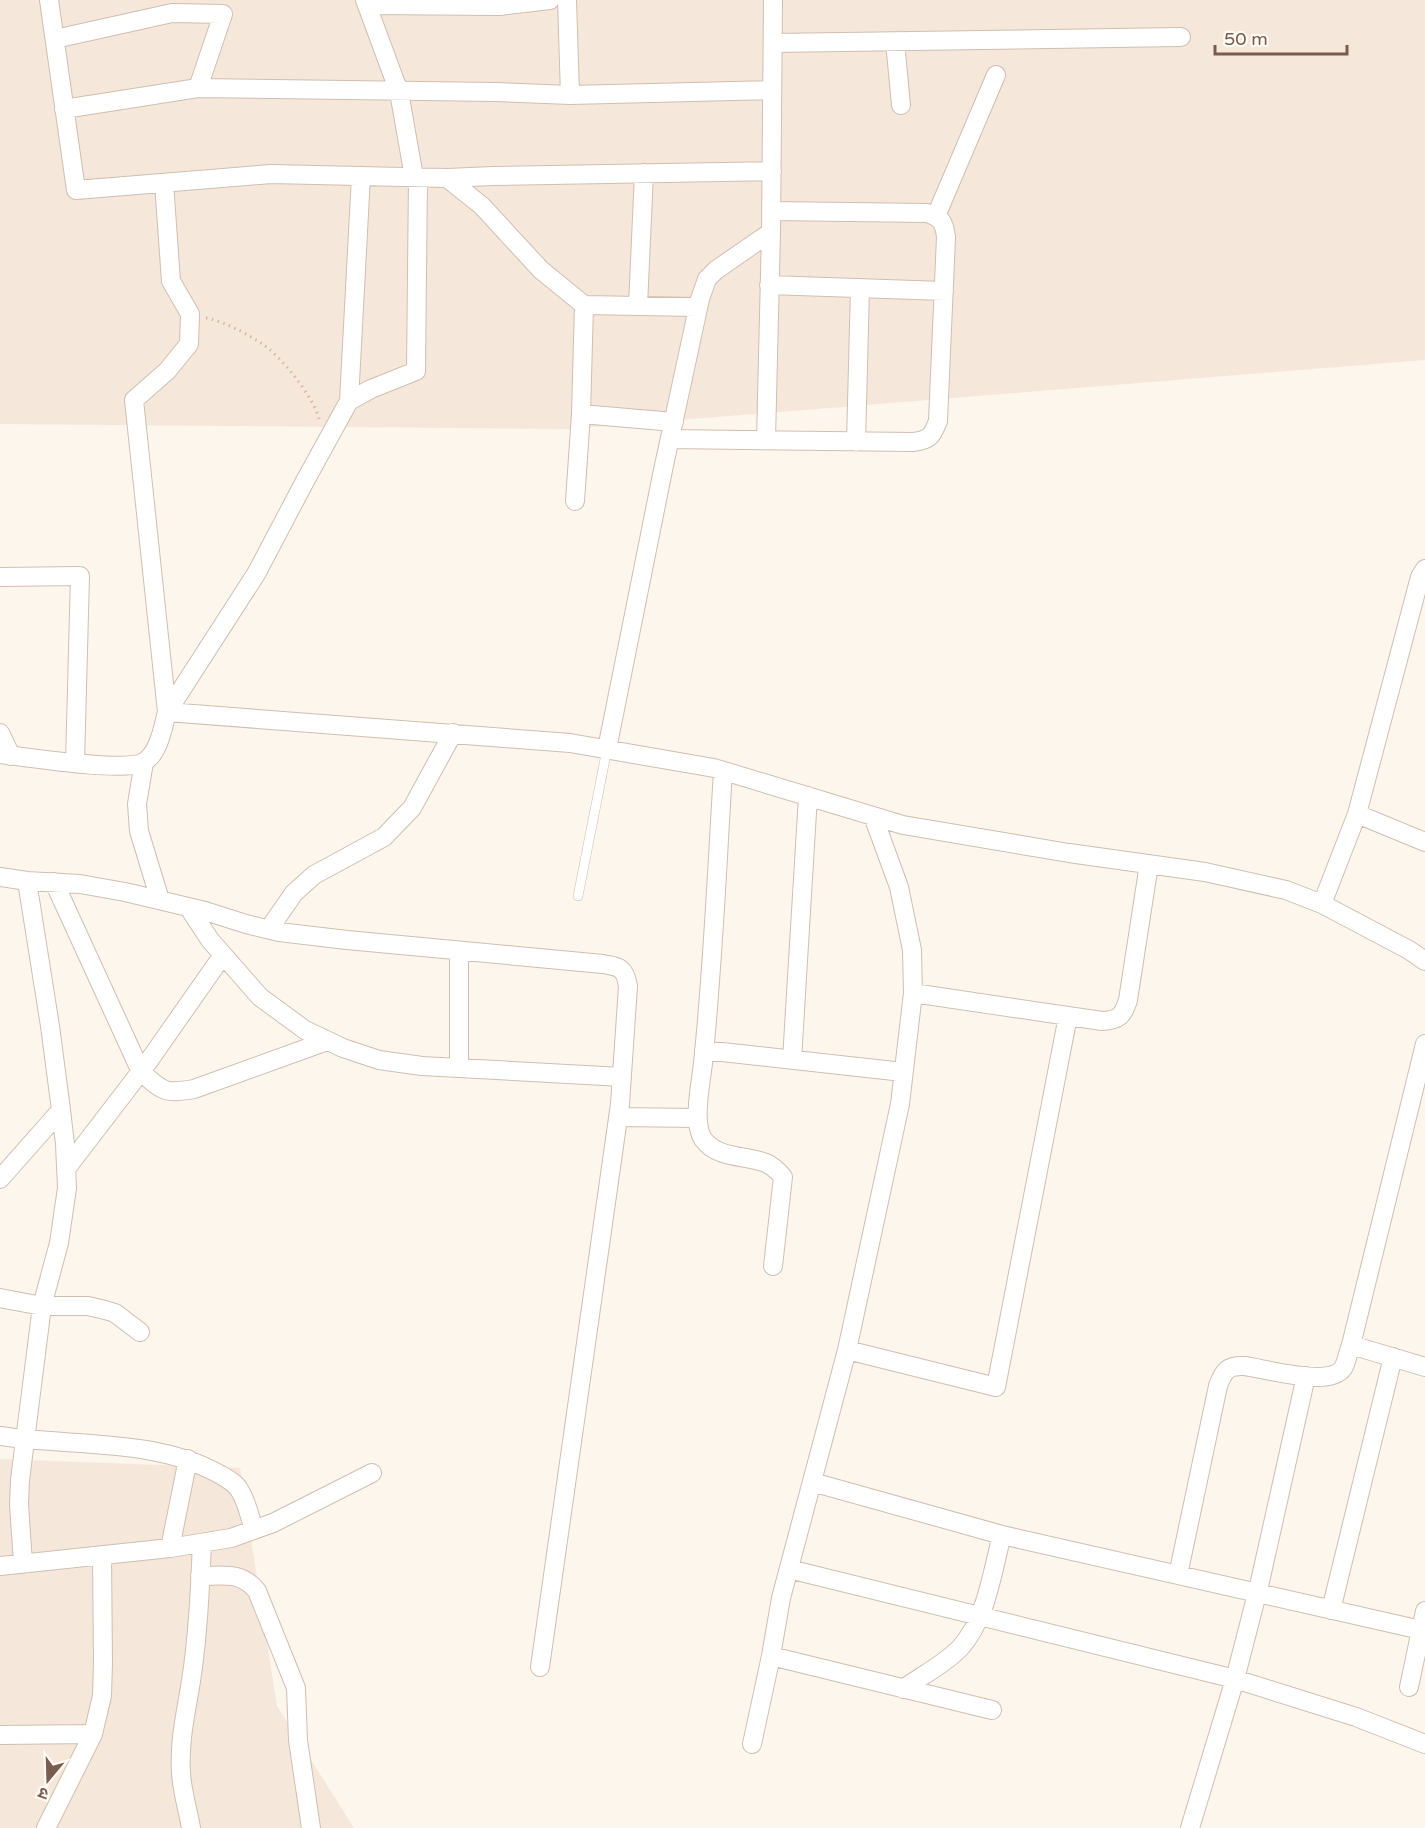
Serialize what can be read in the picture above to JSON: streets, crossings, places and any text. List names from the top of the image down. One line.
{"scale_bar":"50 m","north":"bottom"}
